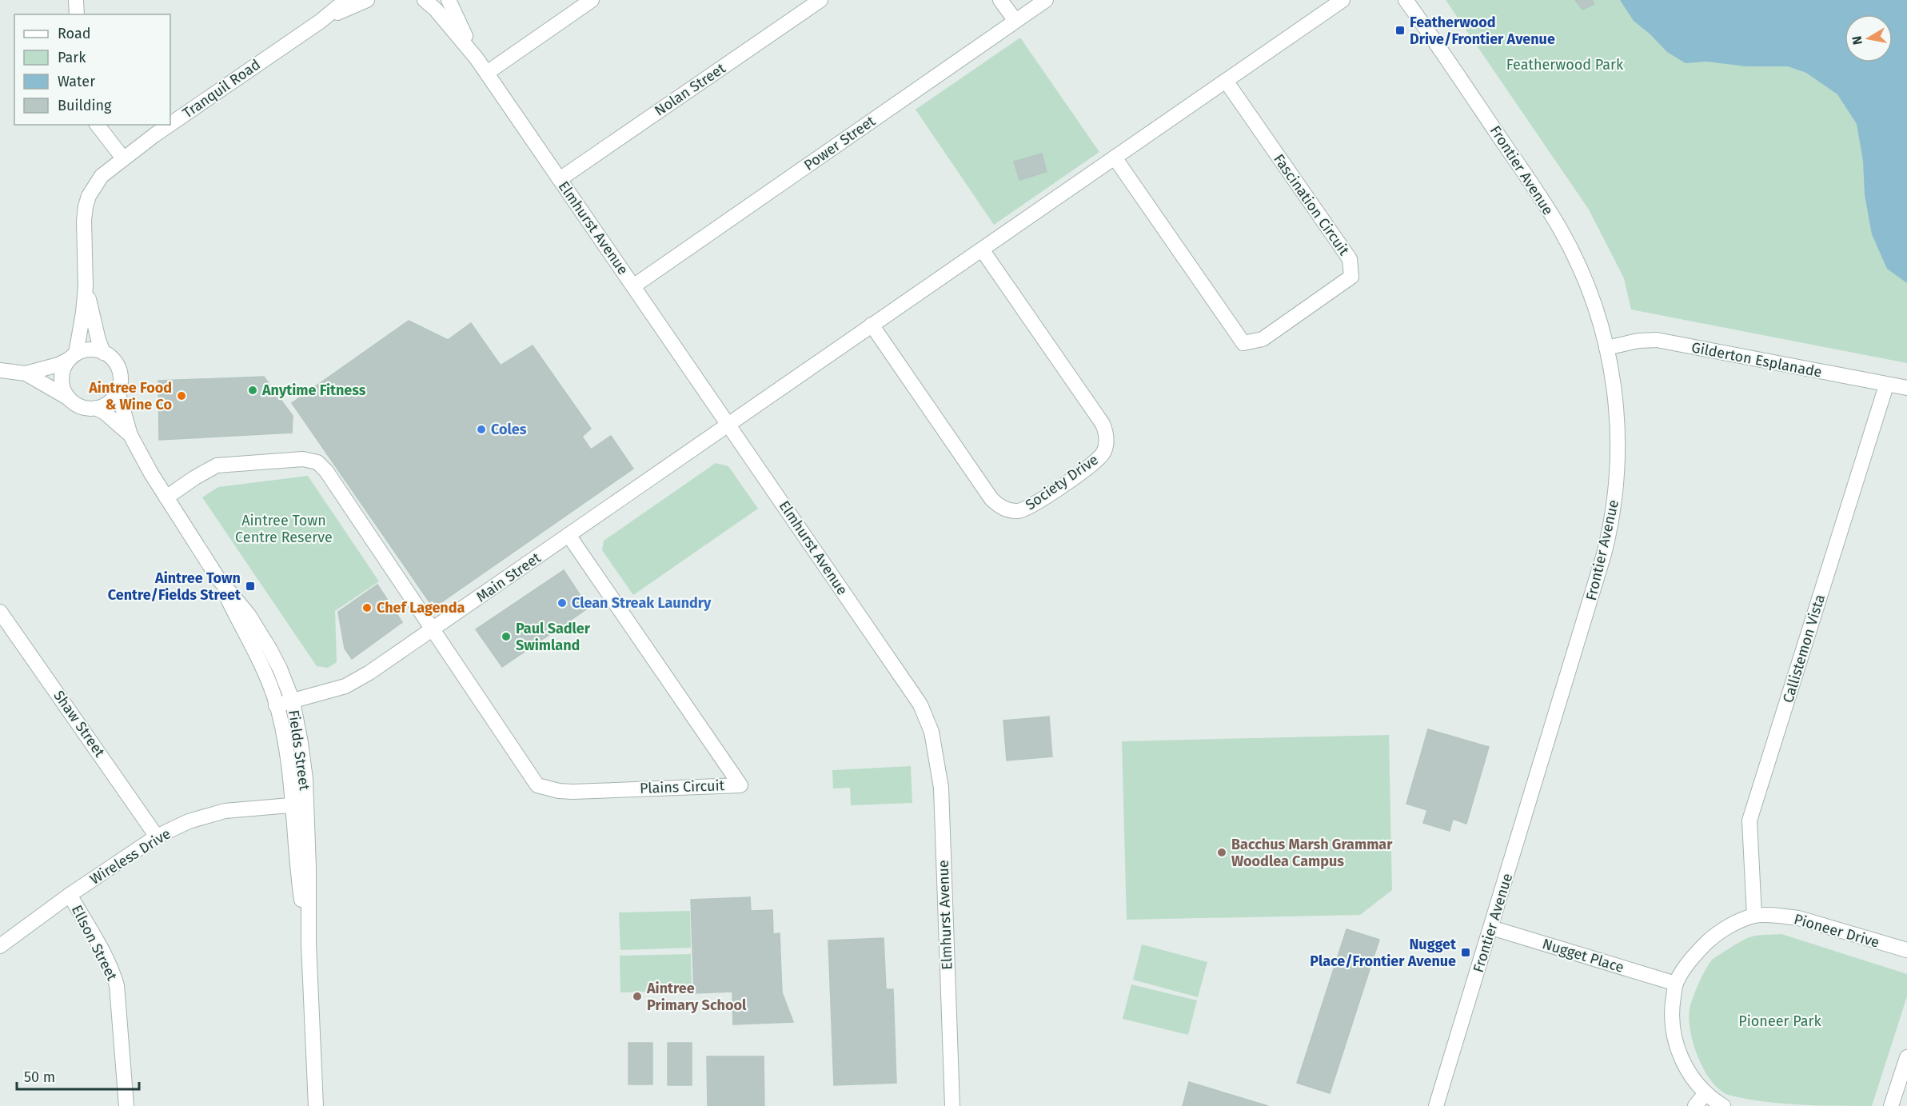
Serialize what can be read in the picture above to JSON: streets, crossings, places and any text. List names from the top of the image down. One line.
{"streets":{"street":["Tranquil Road","Nolan Street","Power Street","Frontier Avenue","Fascination Circuit","Elmhurst Avenue","Gilderton Esplanade","Society Drive","Main Street","Callistemon Vista","Shaw Street","Fields Street","Plains Circuit","Wireless Drive","Pioneer Drive","Ellson Street","Nugget Place"]},"crossings":[["Tranquil Road","Fields Street"],["Nolan Street","Elmhurst Avenue"],["Power Street","Elmhurst Avenue"],["Frontier Avenue","Gilderton Esplanade"],["Frontier Avenue","Nugget Place"],["Fascination Circuit","Main Street"],["Elmhurst Avenue","Main Street"],["Gilderton Esplanade","Callistemon Vista"],["Society Drive","Main Street"],["Main Street","Fields Street"],["Main Street","Plains Circuit"],["Callistemon Vista","Pioneer Drive"],["Shaw Street","Wireless Drive"],["Fields Street","Wireless Drive"],["Wireless Drive","Ellson Street"],["Pioneer Drive","Nugget Place"]],"parks":["Featherwood Park","Aintree Town Centre Reserve","Pioneer Park"],"places":{"transit":["Featherwood Drive/Frontier Avenue","Aintree Town Centre/Fields Street","Nugget Place/Frontier Avenue"],"other":["Anytime Fitness","Aintree Food & Wine Co","Coles","Clean Streak Laundry","Chef Lagenda","Paul Sadler Swimland","Bacchus Marsh Grammar Woodlea Campus","Aintree Primary School"]},"legend":["Road","Park","Water","Building"],"scale_bar":"50 m","north":"left"}
